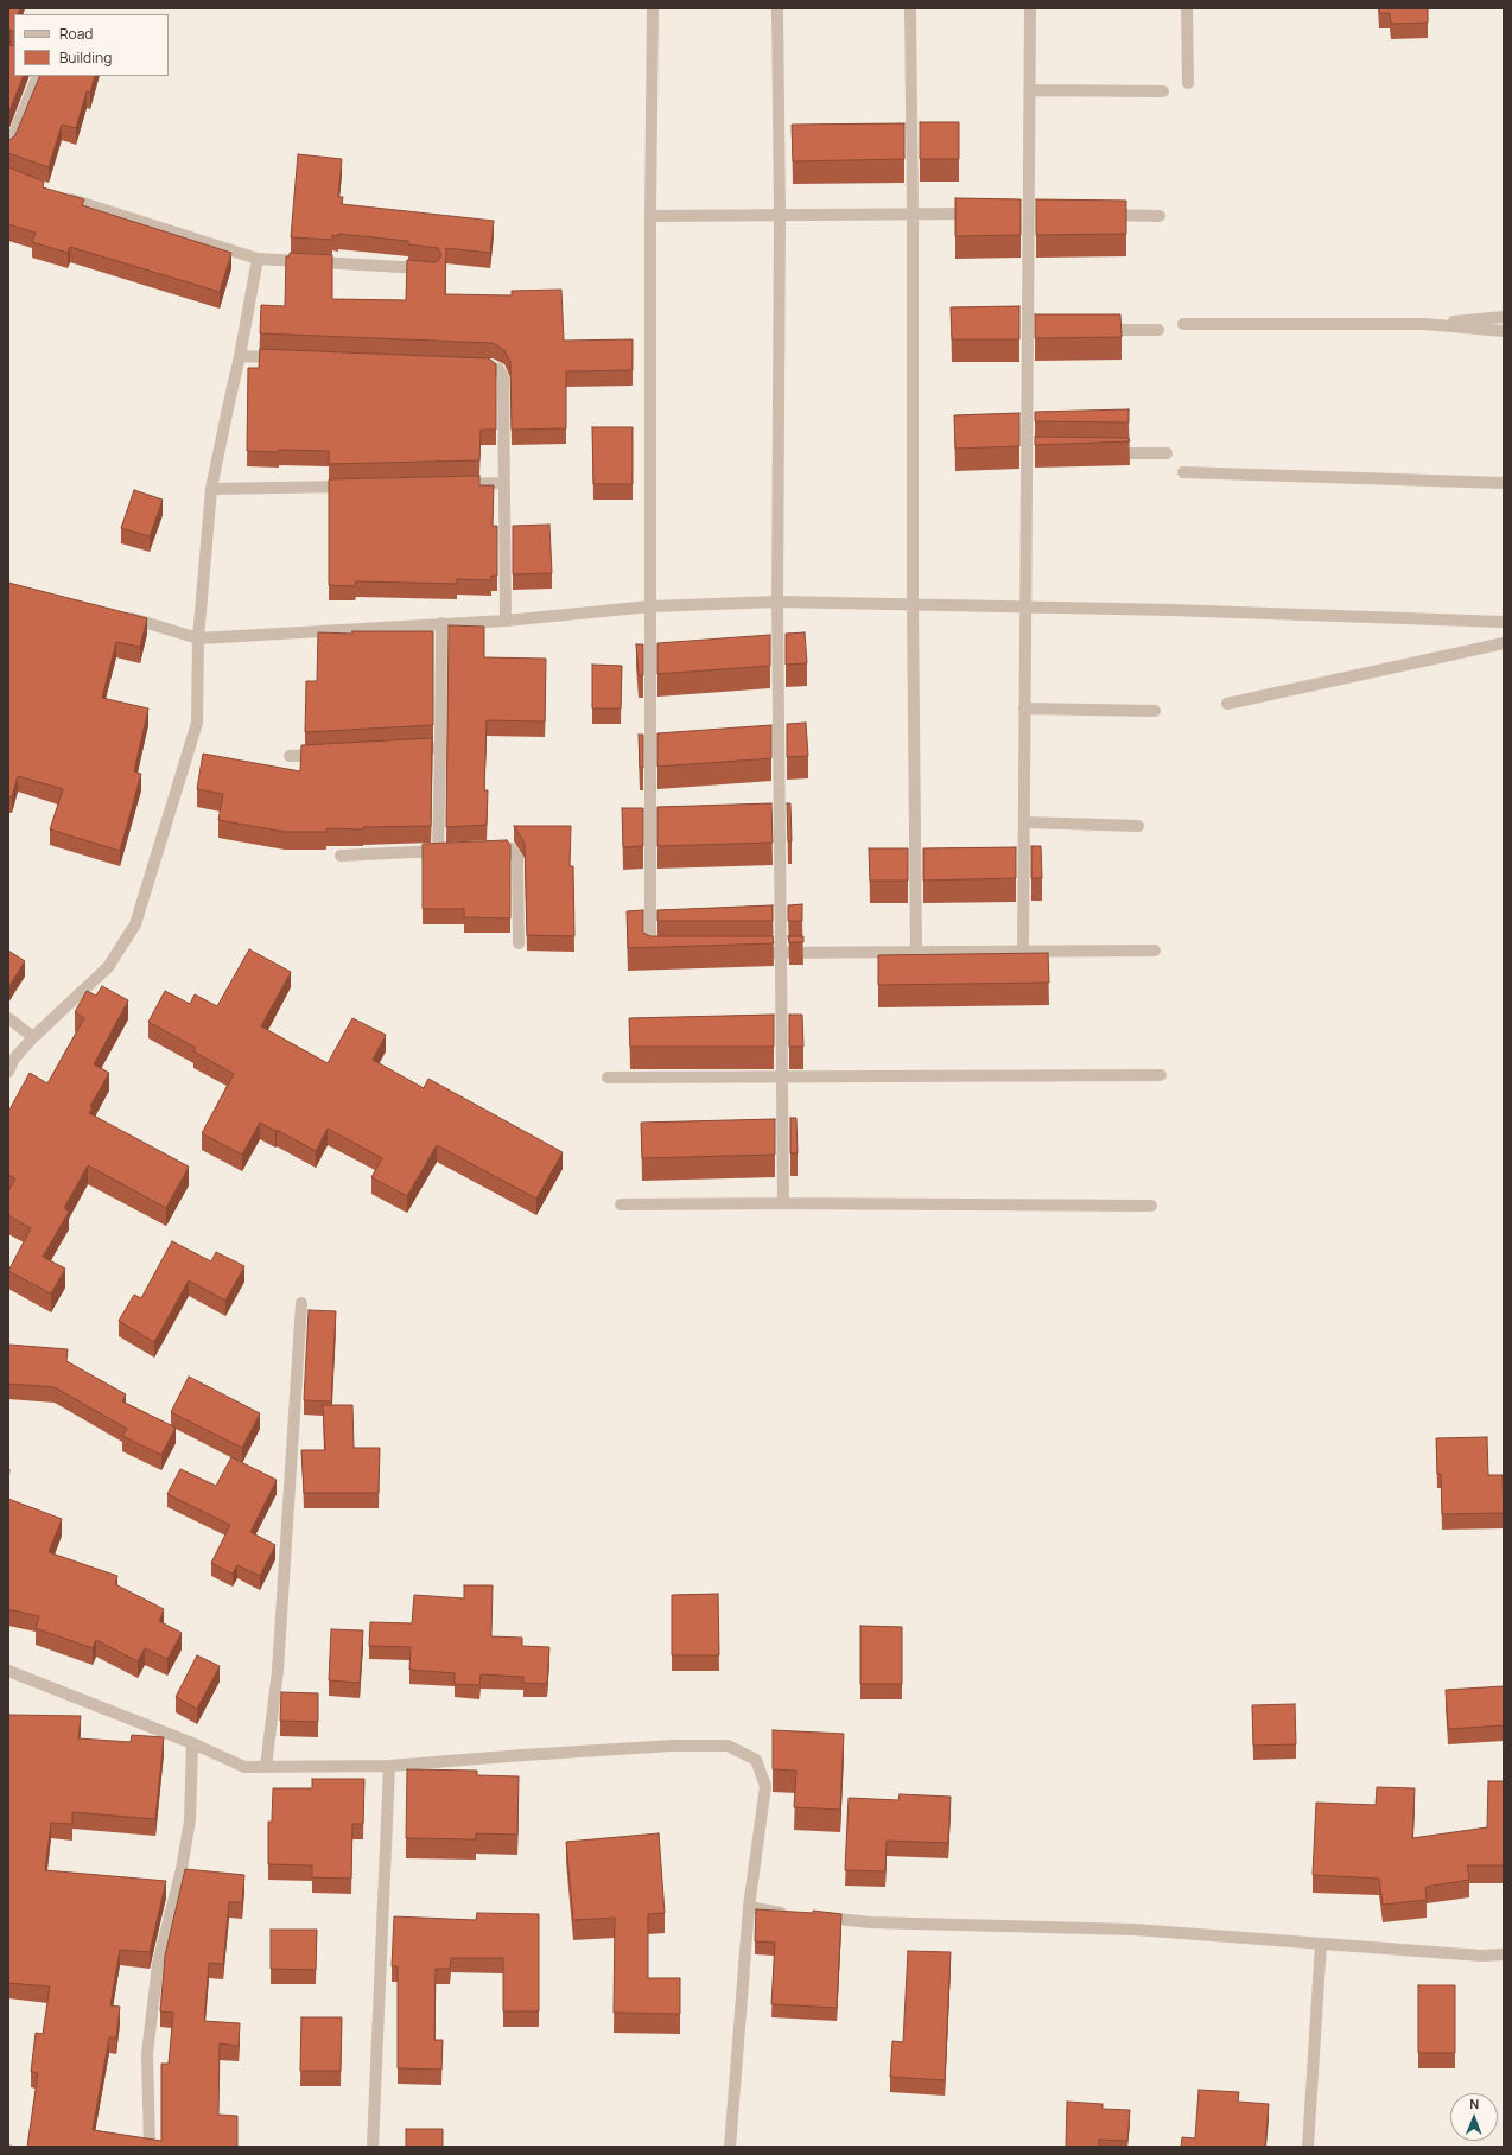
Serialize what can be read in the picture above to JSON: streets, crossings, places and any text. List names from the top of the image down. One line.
{"legend":["Road","Building"],"north":"top"}
